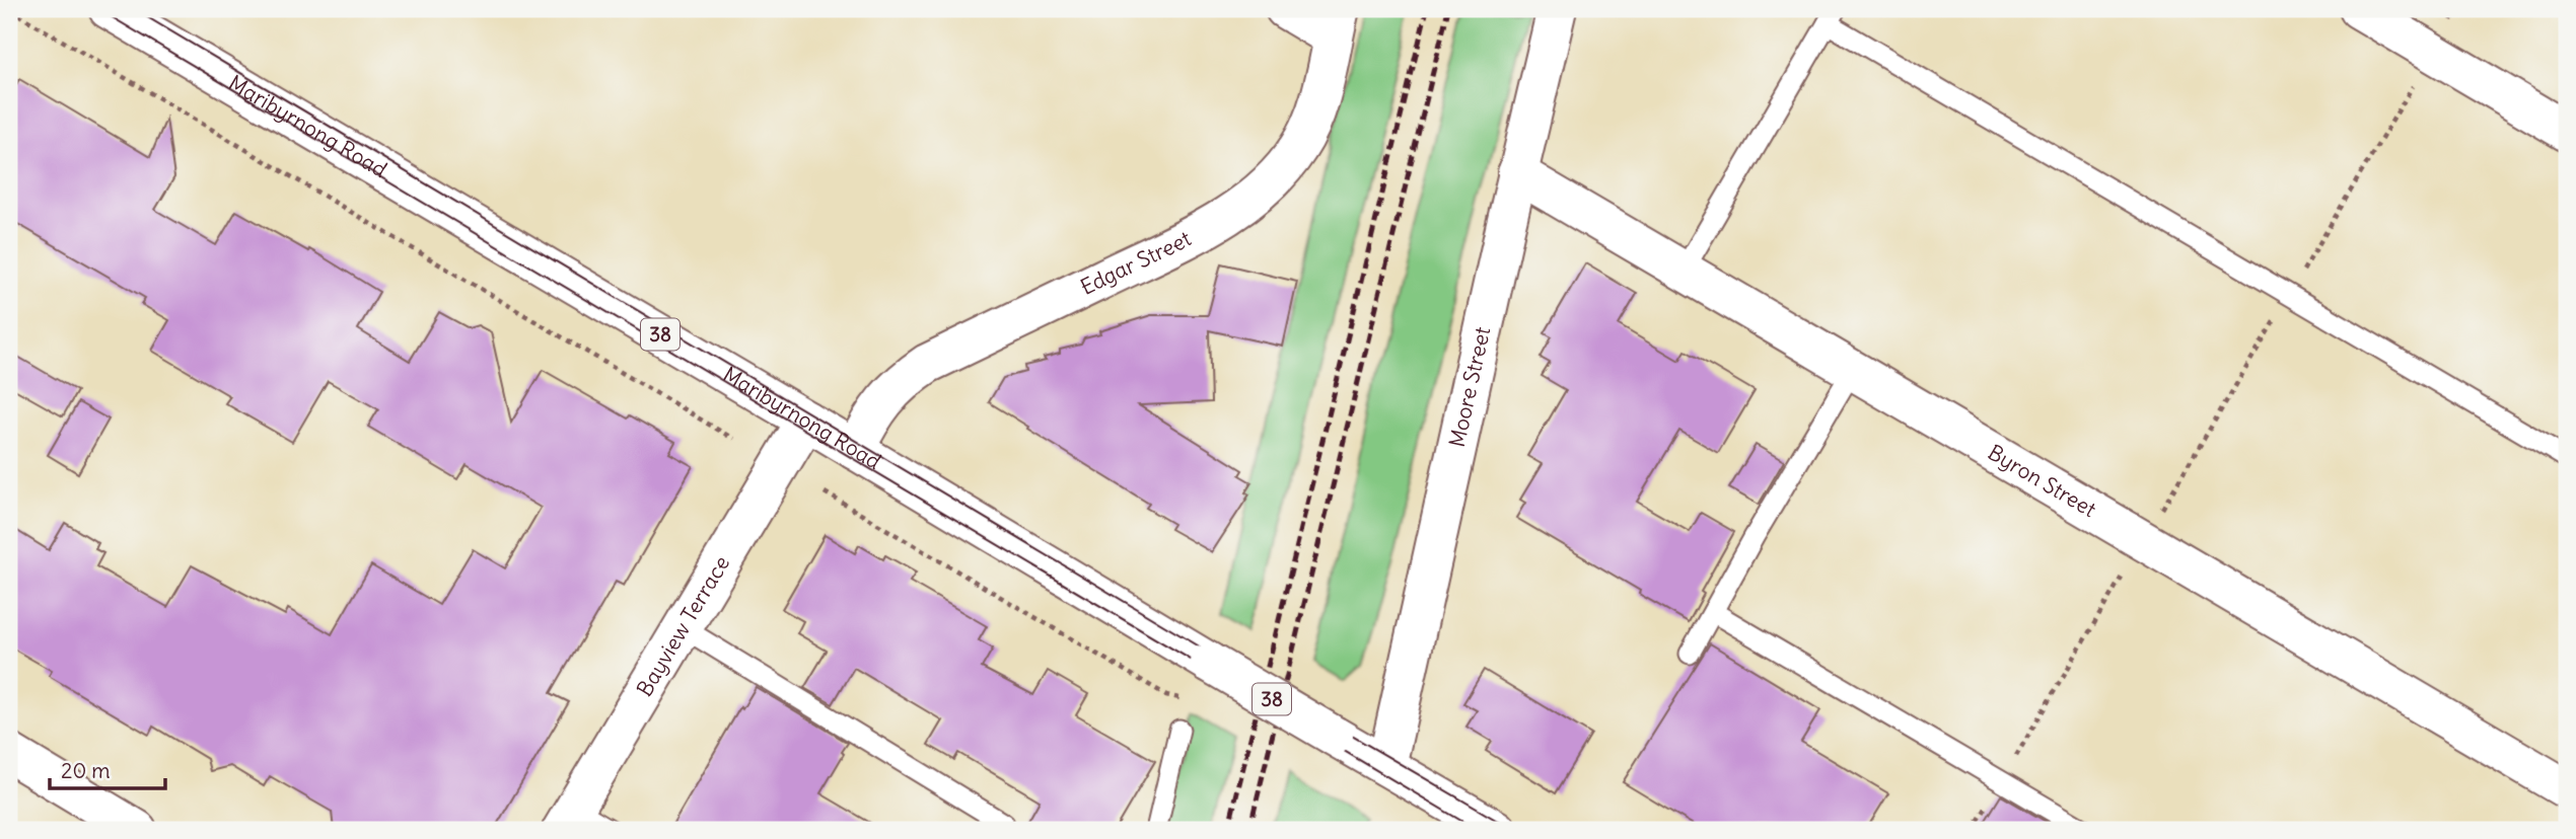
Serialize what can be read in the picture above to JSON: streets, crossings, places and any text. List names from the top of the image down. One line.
{"streets":{"street":["Maribyrnong Road","Edgar Street","38","Moore Street","Byron Street","Bayview Terrace"]},"crossings":[["Maribyrnong Road","Edgar Street"],["Maribyrnong Road","Moore Street"],["Maribyrnong Road","Bayview Terrace"],["Moore Street","Byron Street"]],"scale_bar":"20 m"}
